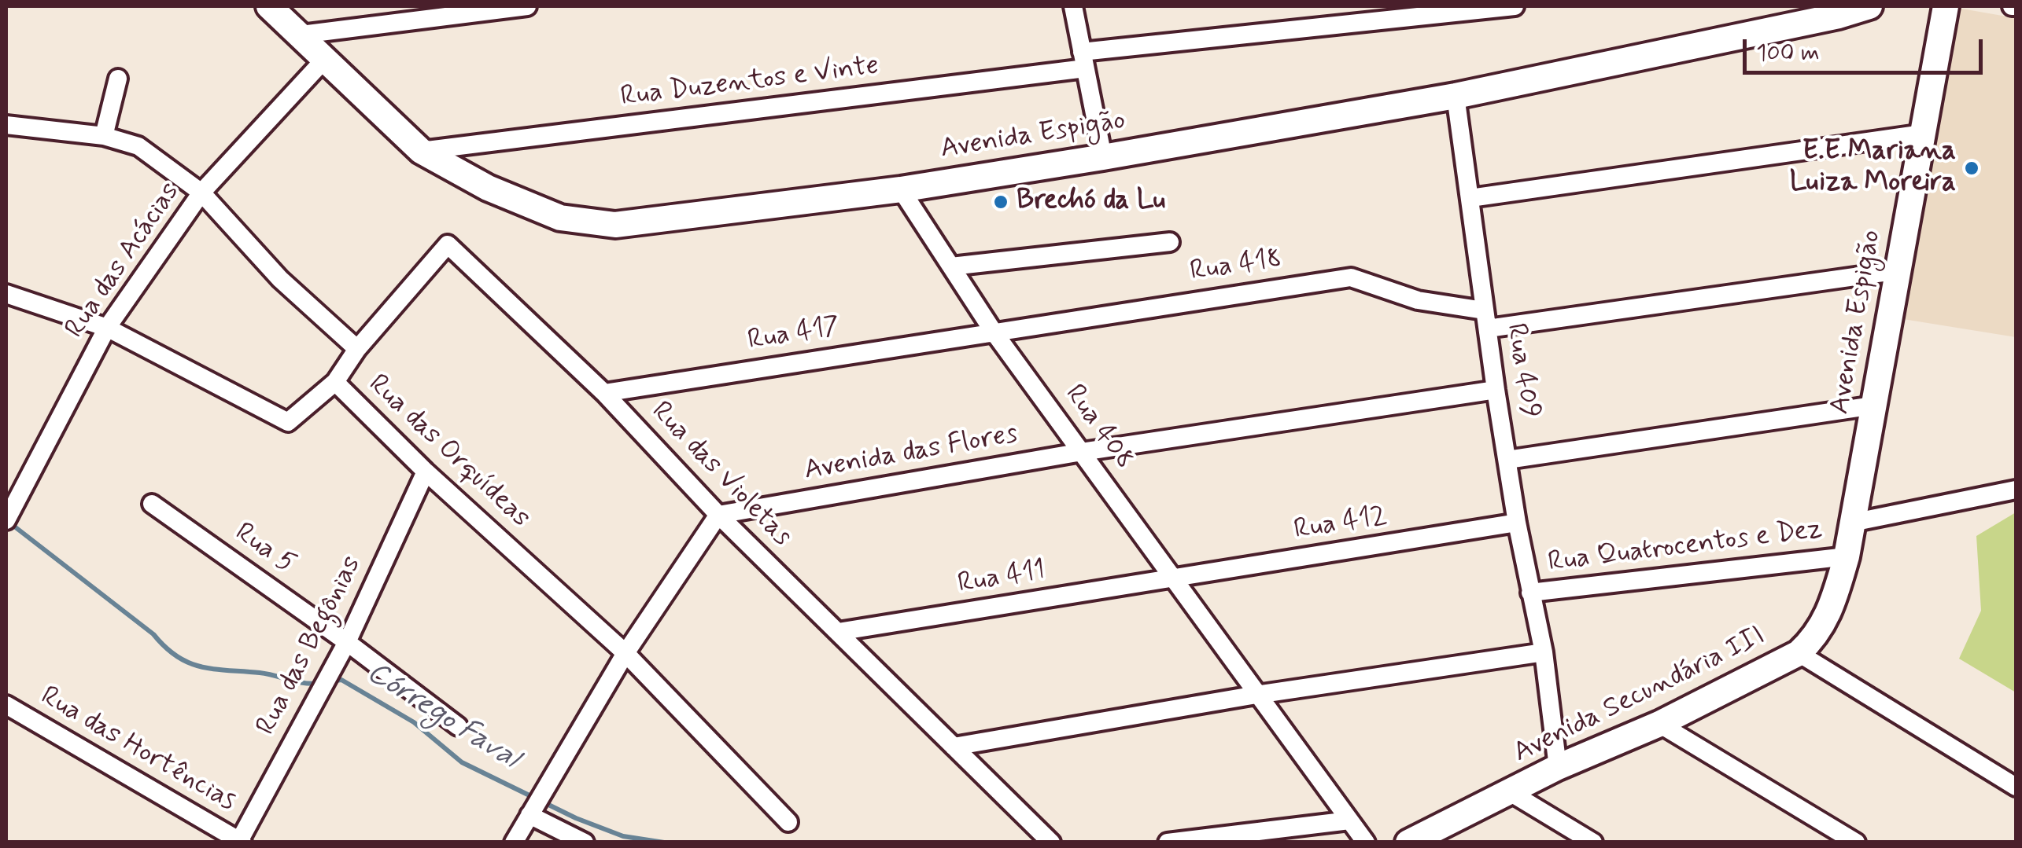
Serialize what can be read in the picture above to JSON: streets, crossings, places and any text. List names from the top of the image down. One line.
{"streets":{"street":["Rua Duzentos e Vinte","Avenida Espigão","Rua das Acácias","Rua 418","Rua 417","Rua 409","Rua 408","Rua das Orquídeas","Avenida das Flores","Rua das Violetas","Rua 412","Rua Quatrocentos e Dez","Rua 5","Rua 411","Rua das Begônias","Avenida Secundária III","Rua das Hortências"]},"crossings":[["Rua Duzentos e Vinte","Avenida Espigão"],["Avenida Espigão","Rua das Acácias"],["Avenida Espigão","Rua 418"],["Avenida Espigão","Rua 409"],["Avenida Espigão","Rua 408"],["Avenida Espigão","Rua Quatrocentos e Dez"],["Avenida Espigão","Avenida Secundária III"],["Rua das Acácias","Rua das Orquídeas"],["Rua 418","Rua 417"],["Rua 418","Rua 409"],["Rua 418","Rua 408"],["Rua 417","Rua 408"],["Rua 417","Rua das Violetas"],["Rua 409","Avenida das Flores"],["Rua 409","Rua 412"],["Rua 409","Rua Quatrocentos e Dez"],["Rua 409","Avenida Secundária III"],["Rua 408","Avenida das Flores"],["Rua 408","Rua 412"],["Rua 408","Rua 411"],["Rua das Orquídeas","Rua das Violetas"],["Rua das Orquídeas","Rua das Begônias"],["Avenida das Flores","Rua das Violetas"],["Rua das Violetas","Rua 411"],["Rua 412","Rua 411"],["Rua Quatrocentos e Dez","Avenida Secundária III"],["Rua 5","Rua das Begônias"],["Rua das Begônias","Rua das Hortências"]],"water":["Córrego Faval"],"places":["E.E Mariana Luiza Moreira","Brechó da Lu"],"scale_bar":"100 m"}
